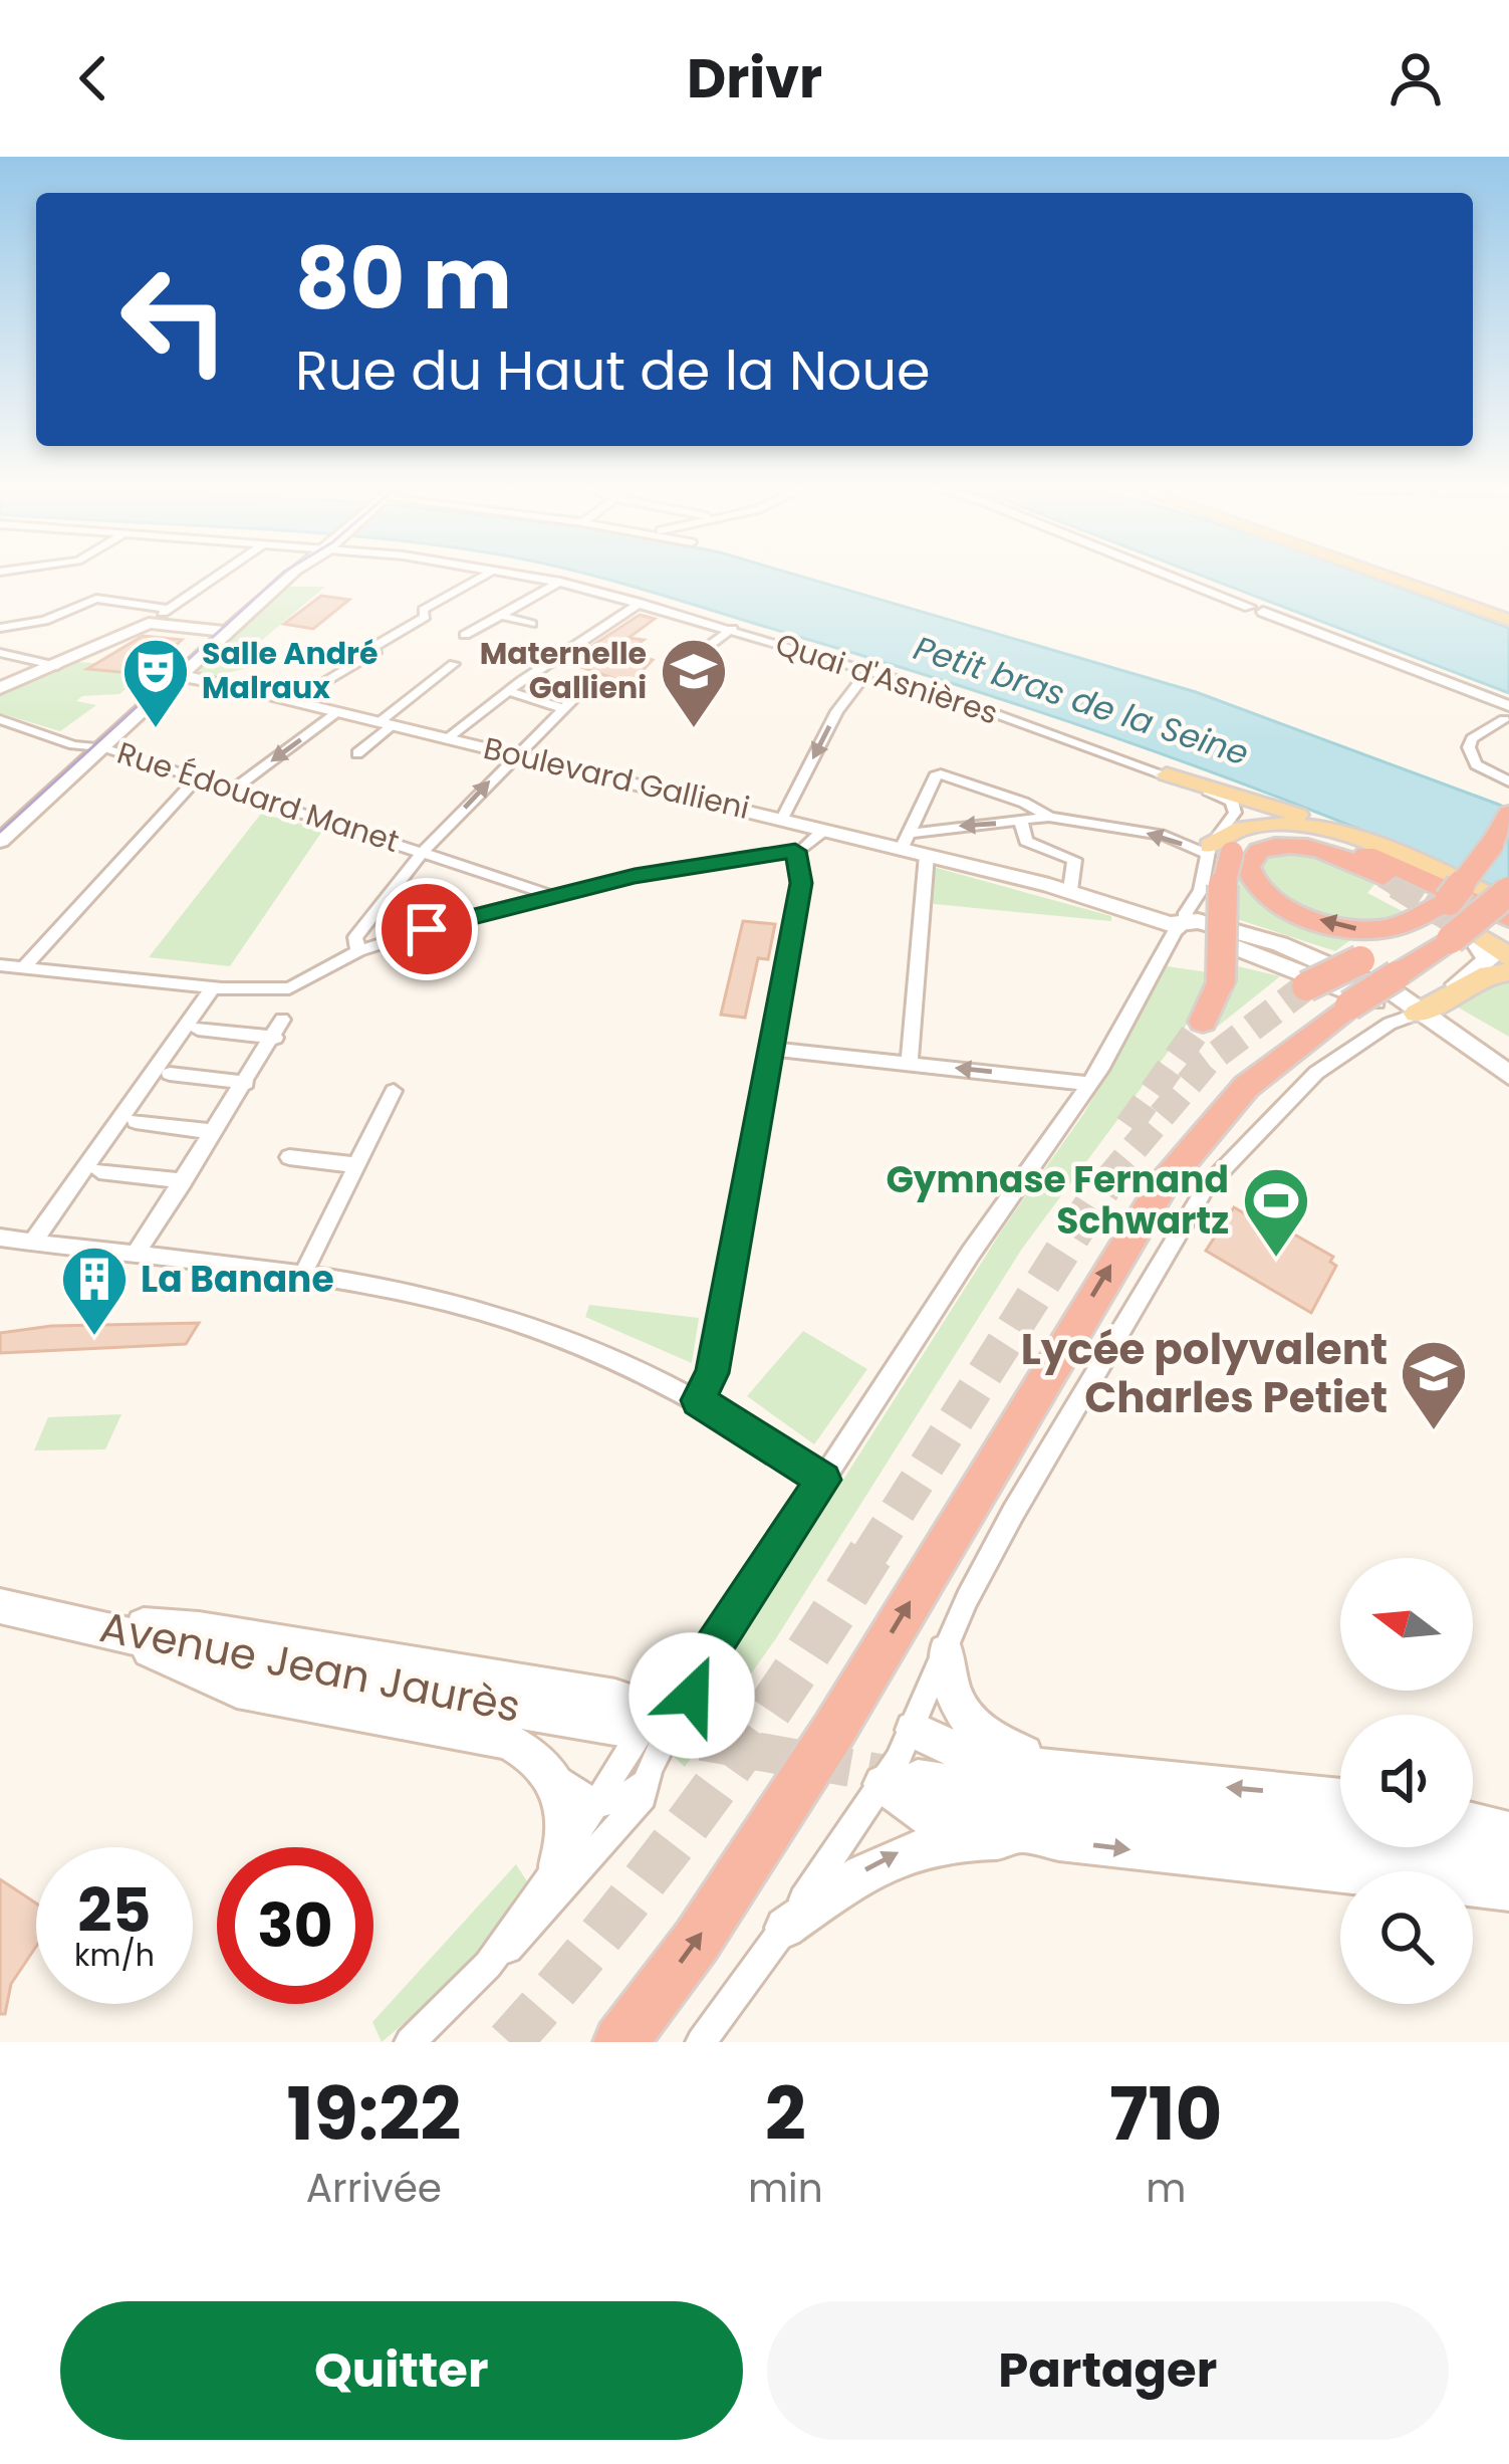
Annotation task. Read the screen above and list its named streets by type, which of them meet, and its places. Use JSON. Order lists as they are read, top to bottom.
{
  "streets": {
    "main road": ["Boulevard Gallieni", "Avenue Jean Jaurès"],
    "street": ["Quai d'Asnières", "Rue Édouard Manet"]
  },
  "water": ["Petit bras de la Seine"],
  "places": {
    "theatre": ["Salle André Malraux"],
    "school or university": ["Maternelle Gallieni", "Lycée polyvalent Charles Petiet"],
    "sports": ["Gymnase Fernand Schwartz"],
    "building": ["La Banane"]
  },
  "north": "left",
  "page": {
    "header": "Drivr",
    "turn": ["80 m", "Rue du Haut de la Noue"],
    "speed": "25 km/h",
    "limit": "30",
    "eta": [
      "19:22",
      "Arrivée",
      "2",
      "min",
      "710",
      "m"
    ],
    "buttons": ["Quitter", "Partager"]
  }
}
